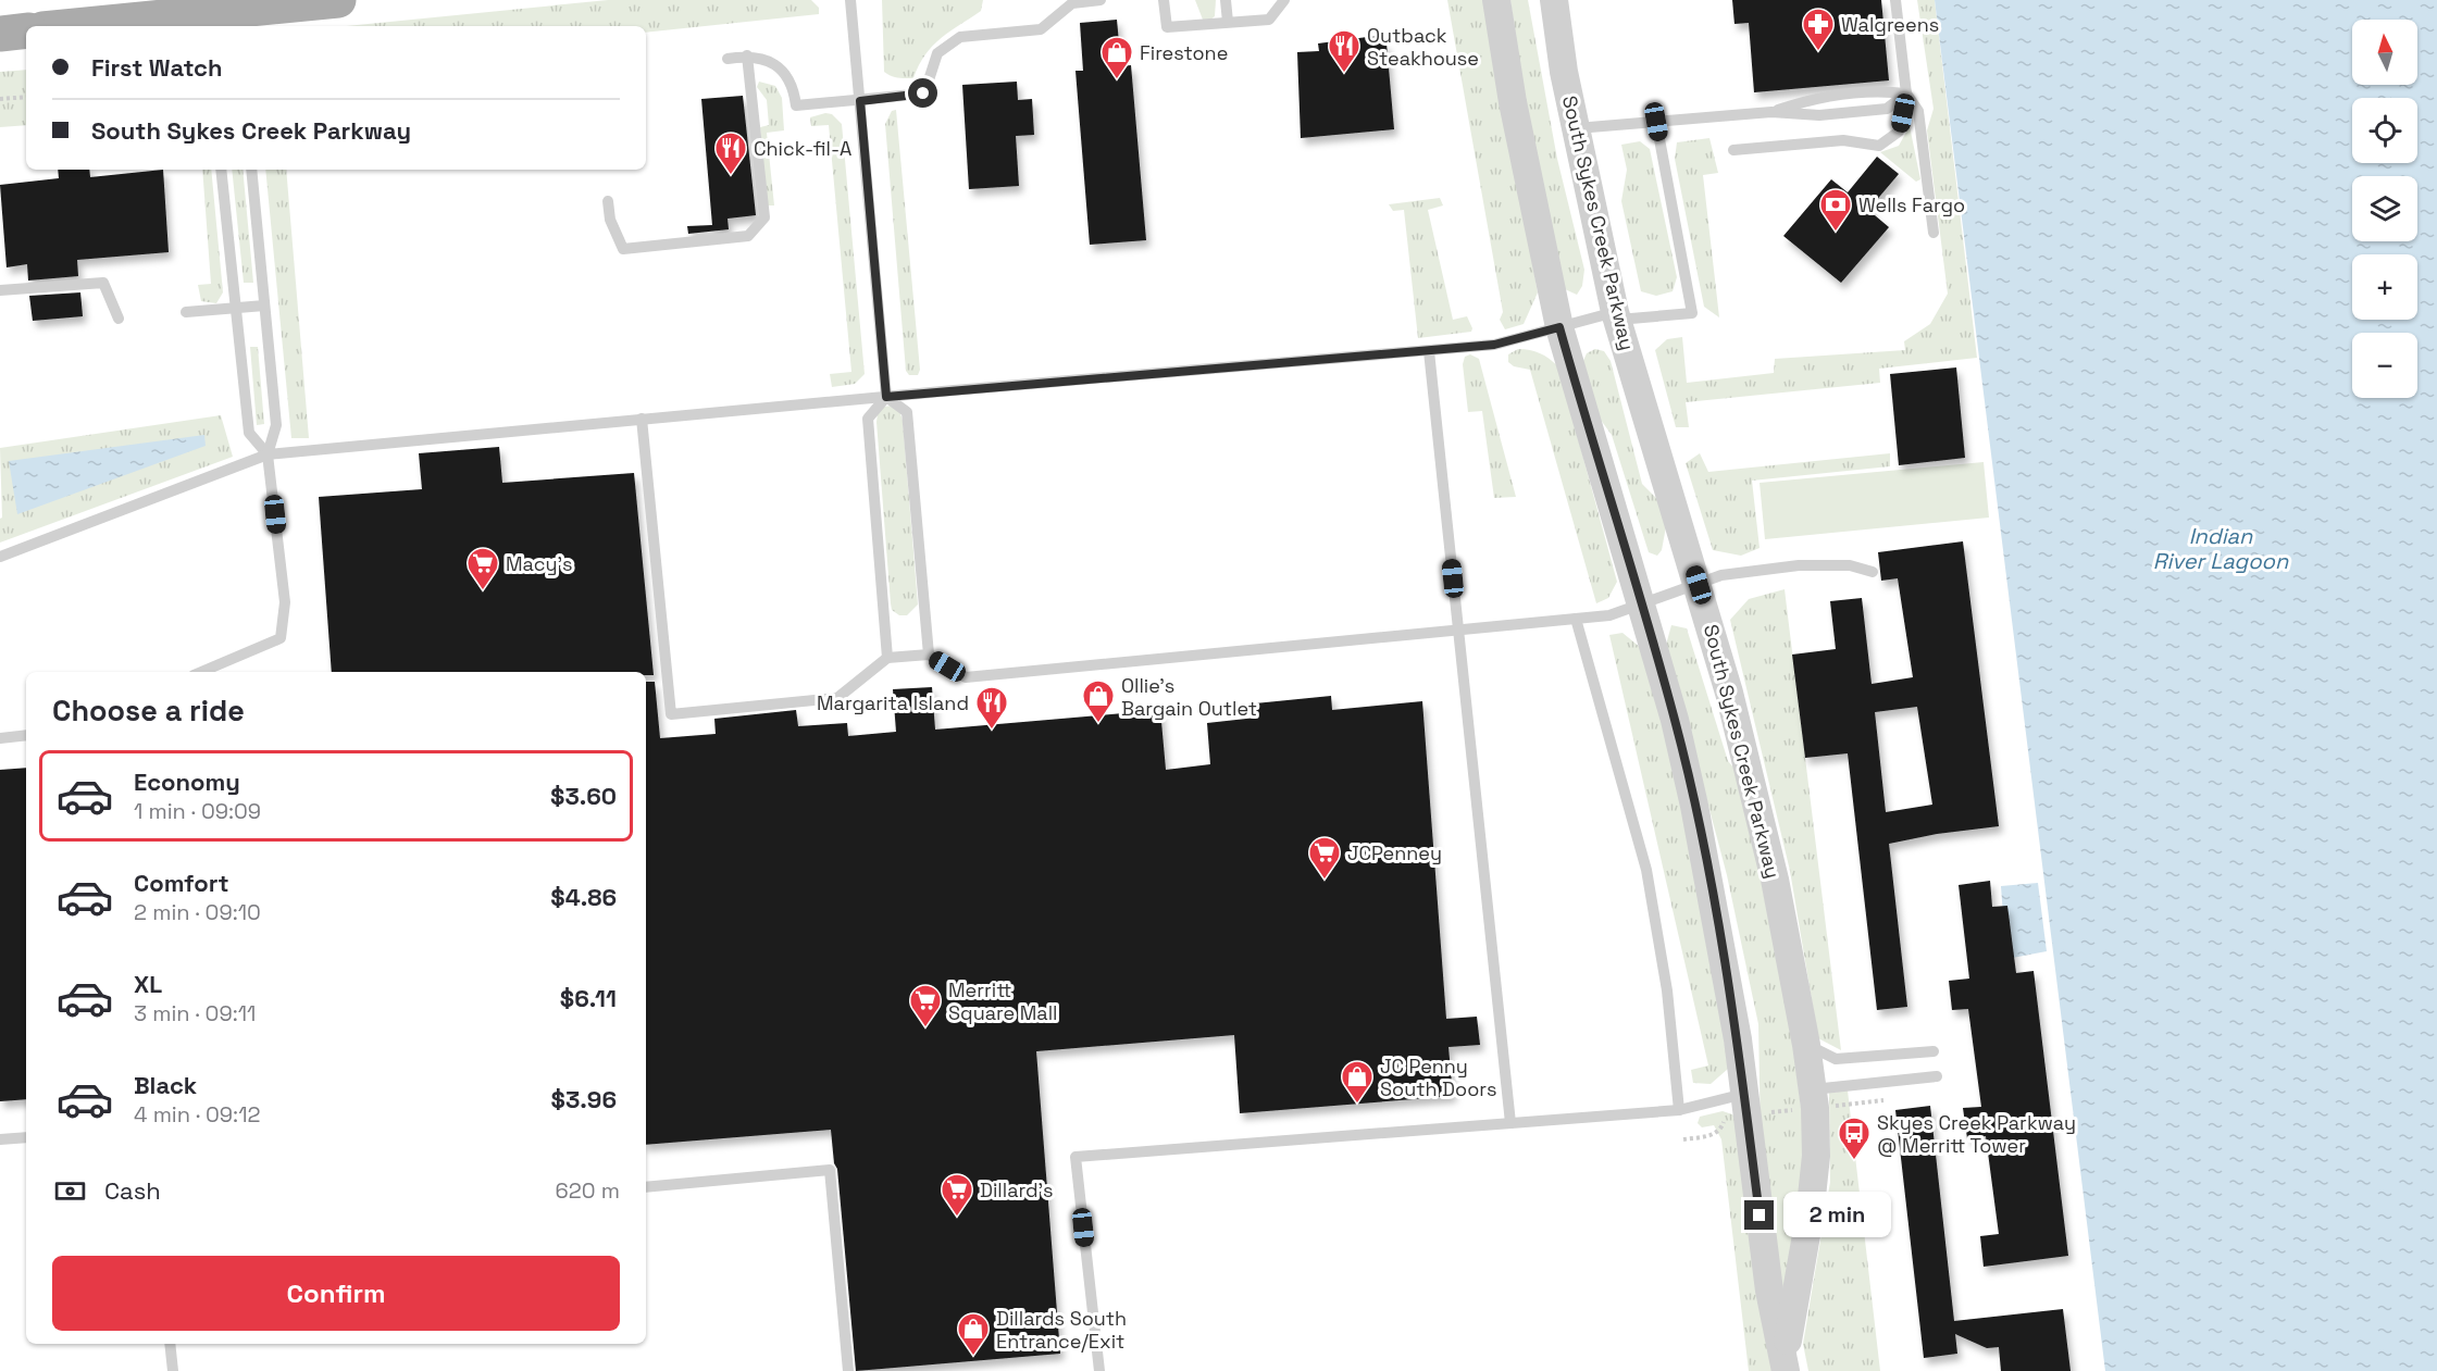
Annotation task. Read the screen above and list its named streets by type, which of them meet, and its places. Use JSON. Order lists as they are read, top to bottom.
{
  "streets": {
    "street": ["South Sykes Creek Parkway"]
  },
  "water": ["Indian River Lagoon"],
  "places": {
    "pharmacy": ["Walgreens"],
    "restaurant": ["Outback Steakhouse", "Chick-fil-A", "Margarita Island"],
    "shop": [
      "Firestone",
      "Ollie's Bargain Outlet",
      "JC Penny South Doors",
      "Dillards South Entrance/Exit"
    ],
    "bank": ["Wells Fargo"],
    "supermarket": [
      "Macy's",
      "JCPenney",
      "Merritt Square Mall",
      "Dillard's"
    ],
    "bus stop": ["Skyes Creek Parkway @ Merritt Tower"]
  },
  "north": "top",
  "page": {
    "map_buttons": ["+", "−"],
    "banner": ["First Watch", "South Sykes Creek Parkway"],
    "heading": "Choose a ride",
    "list": [
      {
        "name": "Economy",
        "note": "1 min · 09:09",
        "value": "$3.60"
      },
      {
        "name": "Comfort",
        "note": "2 min · 09:10",
        "value": "$4.86"
      },
      {
        "name": "XL",
        "note": "3 min · 09:11",
        "value": "$6.11"
      },
      {
        "name": "Black",
        "note": "4 min · 09:12",
        "value": "$3.96"
      }
    ],
    "pay": ["Cash", "620 m"],
    "bubble": "2 min",
    "buttons": "Confirm"
  }
}
